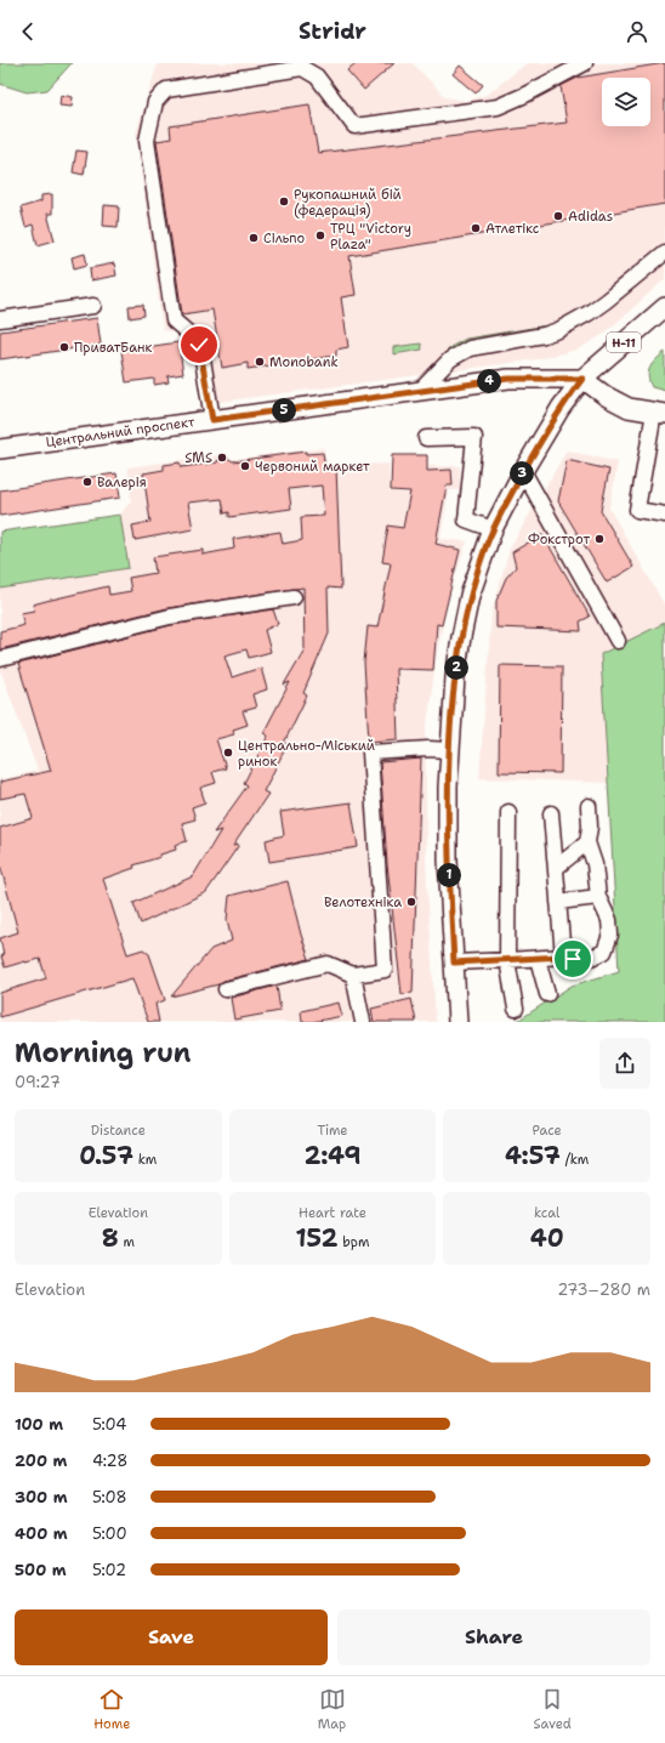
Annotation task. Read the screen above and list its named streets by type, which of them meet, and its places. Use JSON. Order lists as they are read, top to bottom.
{
  "streets": {
    "main road": ["Н-11", "Центральний проспект"]
  },
  "crossings": [
    ["Н-11", "Центральний проспект"]
  ],
  "places": [
    "Рукопашний бій (федерація)",
    "Adidas",
    "Атлетікс",
    "ТРЦ \"Victory Plaza\"",
    "Сільпо",
    "ПриватБанк",
    "Monobank",
    "SMS",
    "Червоний маркет",
    "Валерія",
    "Фокстрот",
    "Центрально-Міський ринок",
    "Велотехніка"
  ],
  "page": {
    "header": "Stridr",
    "pins": [
      "4",
      "5",
      "3",
      "2",
      "1"
    ],
    "heading": ["Morning run", "09:27"],
    "stats": [
      ["Distance", "0.57 km"],
      ["Time", "2:49"],
      ["Pace", "4:57 /km"],
      ["Elevation", "8 m"],
      ["Heart rate", "152 bpm"],
      ["kcal", "40"]
    ],
    "chart": ["Elevation", "273–280 m"],
    "list": [
      {
        "name": "100 m",
        "note": "5:04"
      },
      {
        "name": "200 m",
        "note": "4:28"
      },
      {
        "name": "300 m",
        "note": "5:08"
      },
      {
        "name": "400 m",
        "note": "5:00"
      },
      {
        "name": "500 m",
        "note": "5:02"
      }
    ],
    "buttons": ["Save", "Share"],
    "tabs": ["Home", "Map", "Saved"]
  }
}
